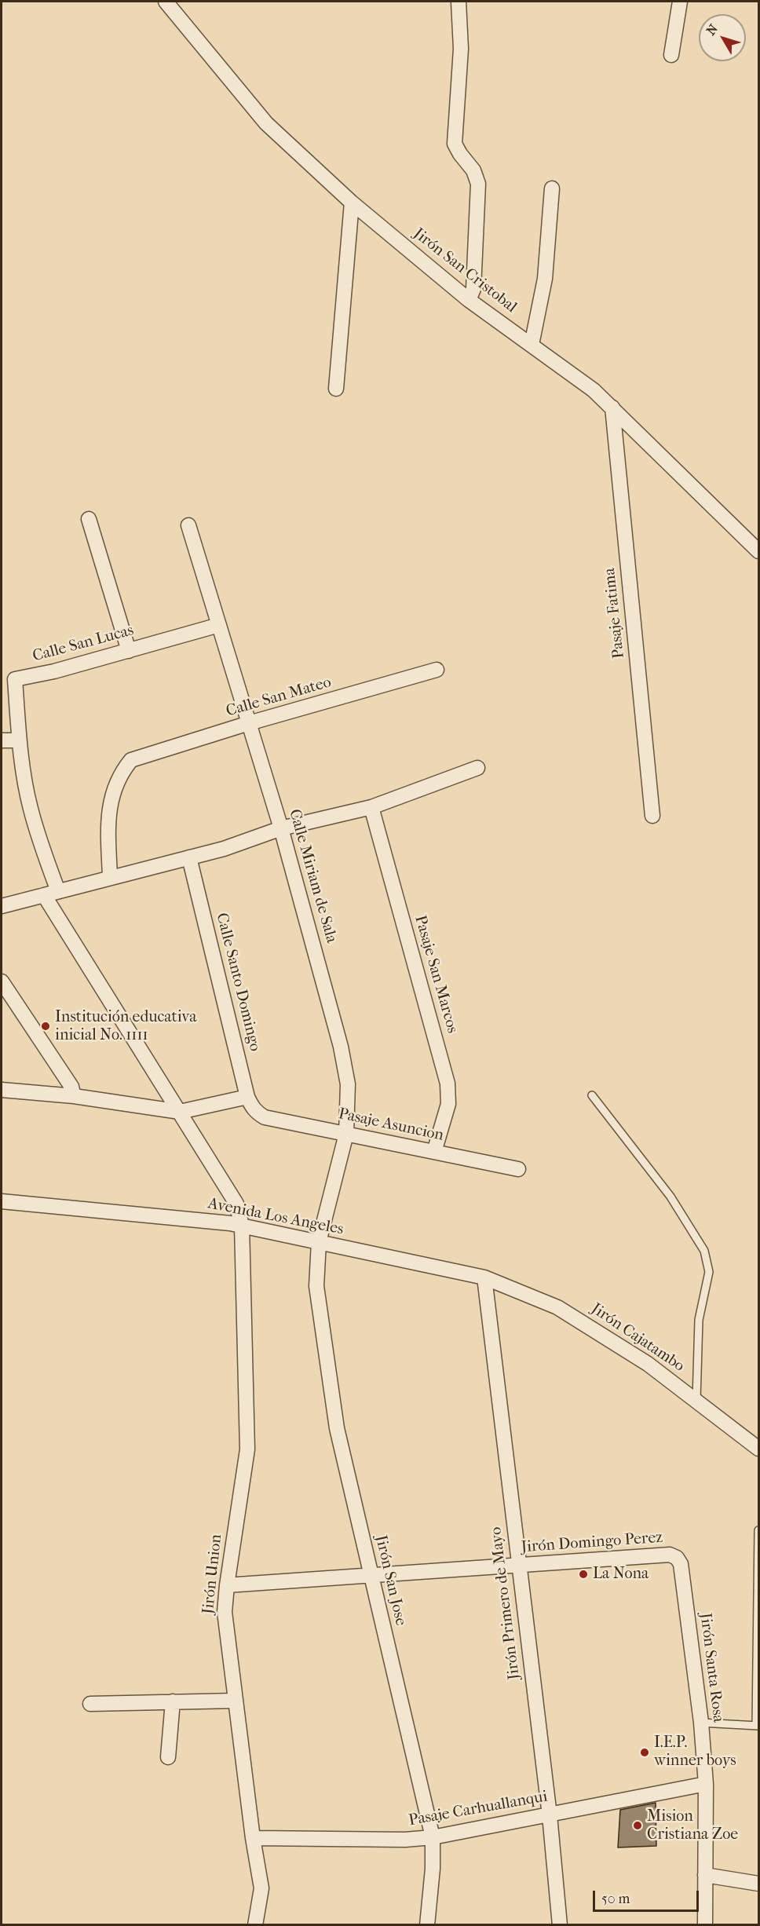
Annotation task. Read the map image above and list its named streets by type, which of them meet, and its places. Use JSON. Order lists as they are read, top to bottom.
{
  "streets": {
    "street": [
      "Jirón San Cristobal",
      "Pasaje Fatima",
      "Calle San Lucas",
      "Calle San Mateo",
      "Calle Miriam de Sala",
      "Pasaje San Marcos",
      "Calle Santo Domingo",
      "Pasaje Asuncion",
      "Avenida Los Angeles",
      "Jirón Cajatambo",
      "Jirón Domingo Perez",
      "Jirón Union",
      "Jirón San Jose",
      "Jirón Primero de Mayo",
      "Jirón Santa Rosa",
      "Pasaje Carhuallanqui"
    ]
  },
  "crossings": [
    ["Jirón San Cristobal", "Pasaje Fatima"],
    ["Calle San Lucas", "Calle Miriam de Sala"],
    ["Calle San Mateo", "Calle Miriam de Sala"],
    ["Calle Miriam de Sala", "Pasaje Asuncion"],
    ["Calle Miriam de Sala", "Avenida Los Angeles"],
    ["Calle Miriam de Sala", "Jirón San Jose"],
    ["Pasaje San Marcos", "Pasaje Asuncion"],
    ["Calle Santo Domingo", "Pasaje Asuncion"],
    ["Avenida Los Angeles", "Jirón Cajatambo"],
    ["Avenida Los Angeles", "Jirón Union"],
    ["Avenida Los Angeles", "Jirón San Jose"],
    ["Avenida Los Angeles", "Jirón Primero de Mayo"],
    ["Jirón Cajatambo", "Jirón Primero de Mayo"],
    ["Jirón Domingo Perez", "Jirón Union"],
    ["Jirón Domingo Perez", "Jirón San Jose"],
    ["Jirón Domingo Perez", "Jirón Primero de Mayo"],
    ["Jirón Domingo Perez", "Jirón Santa Rosa"],
    ["Jirón Union", "Pasaje Carhuallanqui"],
    ["Jirón San Jose", "Pasaje Carhuallanqui"],
    ["Jirón Primero de Mayo", "Pasaje Carhuallanqui"],
    ["Jirón Santa Rosa", "Pasaje Carhuallanqui"]
  ],
  "places": [
    "Institución educativa inicial No. 1111",
    "La Nona",
    "I.E.P. winner boys",
    "Mision Cristiana Zoe"
  ],
  "scale_bar": "50 m",
  "north": "top left"
}
